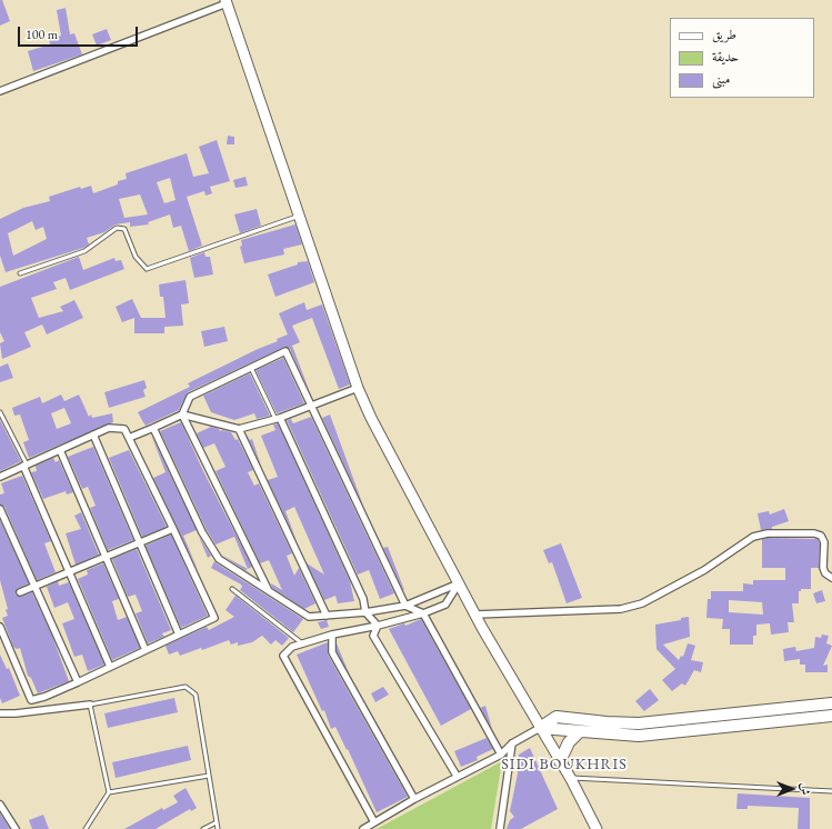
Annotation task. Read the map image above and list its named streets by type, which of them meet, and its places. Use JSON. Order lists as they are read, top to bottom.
{
  "districts": ["SIDI BOUKHRIS"],
  "legend": ["طريق", "حديقة", "مبنى"],
  "scale_bar": "100 m",
  "north": "right"
}
